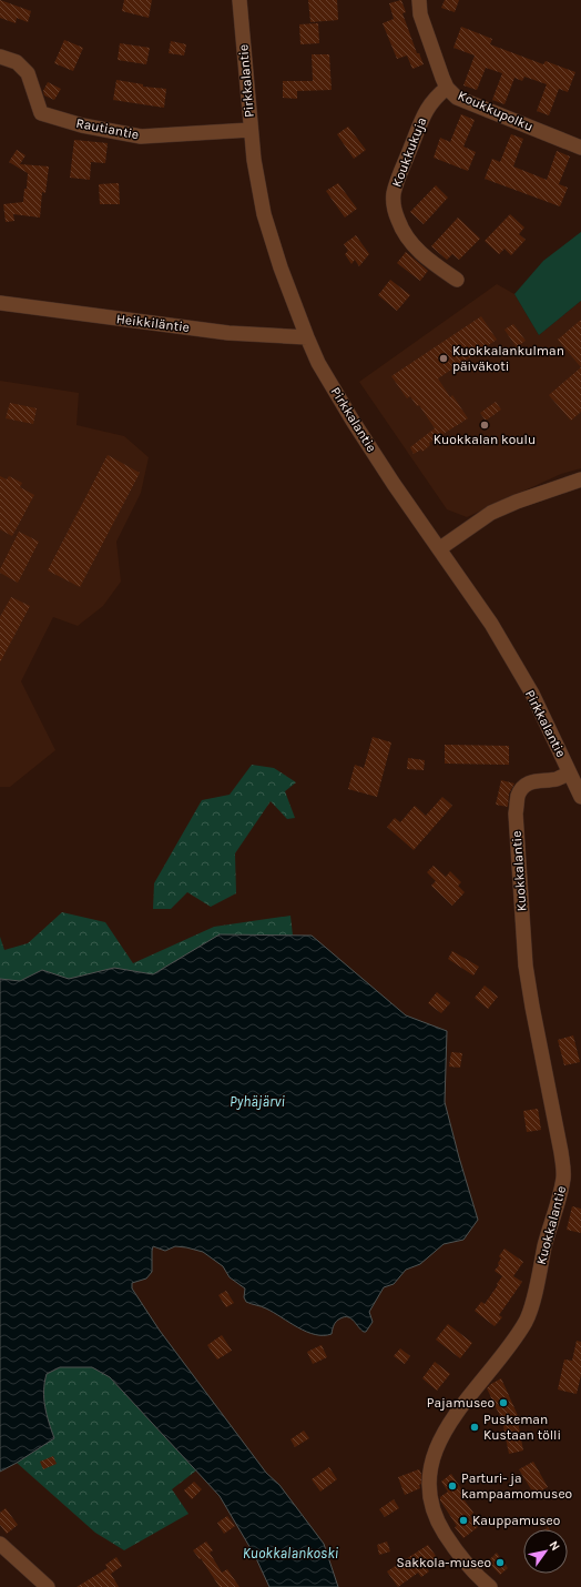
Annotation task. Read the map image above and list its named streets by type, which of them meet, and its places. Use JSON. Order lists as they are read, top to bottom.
{
  "streets": {
    "street": [
      "Pirkkalantie",
      "Koukkupolku",
      "Rautiantie",
      "Koukkukuja",
      "Heikkiläntie",
      "Kuokkalantie"
    ]
  },
  "crossings": [
    ["Pirkkalantie", "Rautiantie"],
    ["Pirkkalantie", "Heikkiläntie"],
    ["Pirkkalantie", "Kuokkalantie"],
    ["Koukkupolku", "Koukkukuja"]
  ],
  "water": ["Pyhäjärvi", "Kuokkalankoski"],
  "places": [
    "Kuokkalankulman päiväkoti",
    "Kuokkalan koulu",
    "Pajamuseo",
    "Puskeman Kustaan tölli",
    "Parturi- ja kampaamomuseo",
    "Kauppamuseo",
    "Sakkola-museo"
  ],
  "north": "top right"
}
